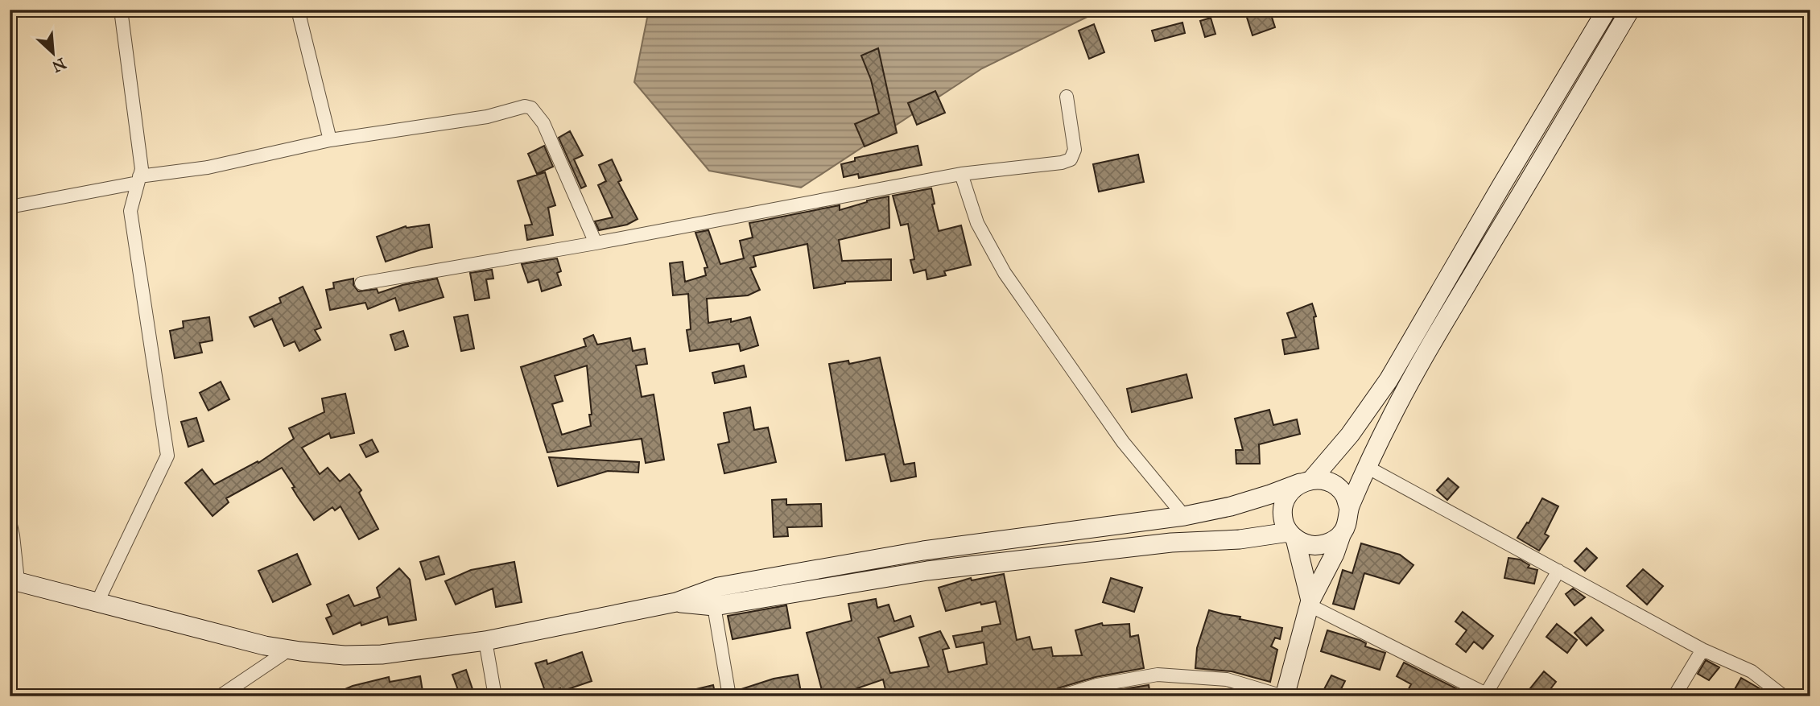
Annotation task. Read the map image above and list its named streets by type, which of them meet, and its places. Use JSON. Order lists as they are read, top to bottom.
{
  "north": "bottom right"
}
